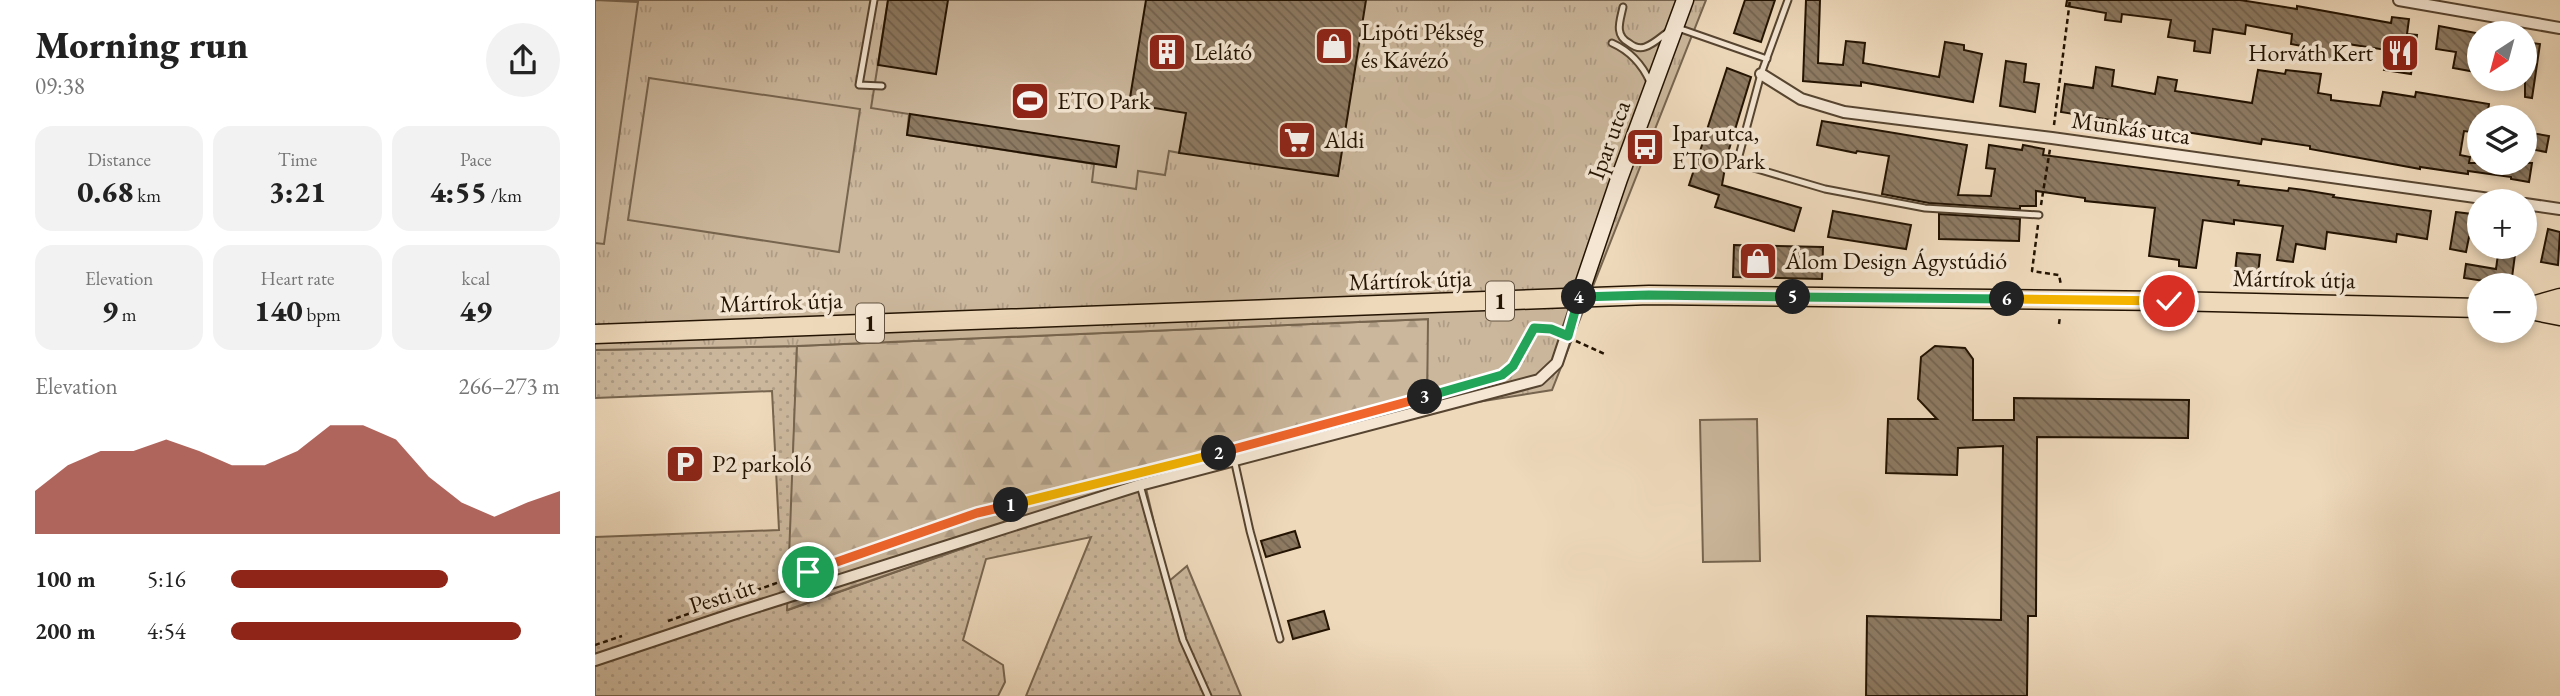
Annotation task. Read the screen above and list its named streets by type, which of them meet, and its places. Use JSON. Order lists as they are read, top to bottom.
{
  "streets": {
    "main road": ["Mártírok útja", "1"],
    "street": ["Munkás utca", "Ipar utca", "Pesti út"]
  },
  "crossings": [
    ["Ipar utca", "Mártírok útja"],
    ["Ipar utca", "Pesti út"],
    ["Mártírok útja", "Pesti út"]
  ],
  "places": {
    "shop": ["Lipóti Pékség és Kávézó", "Álom Design Ágystúdió"],
    "building": ["Lelátó"],
    "restaurant": ["Horváth Kert"],
    "sports": ["ETO Park"],
    "supermarket": ["Aldi"],
    "bus stop": ["Ipar utca, ETO Park"],
    "parking": ["P2 parkoló"]
  },
  "north": "bottom left",
  "page": {
    "heading": ["Morning run", "09:38"],
    "map_buttons": ["+", "−"],
    "stats": [
      ["Distance", "0.68 km"],
      ["Time", "3:21"],
      ["Pace", "4:55 /km"],
      ["Elevation", "9 m"],
      ["Heart rate", "140 bpm"],
      ["kcal", "49"]
    ],
    "pins": [
      "4",
      "5",
      "6",
      "3",
      "2",
      "1"
    ],
    "chart": ["Elevation", "266–273 m"],
    "list": [
      {
        "name": "100 m",
        "note": "5:16"
      },
      {
        "name": "200 m",
        "note": "4:54"
      }
    ]
  }
}
